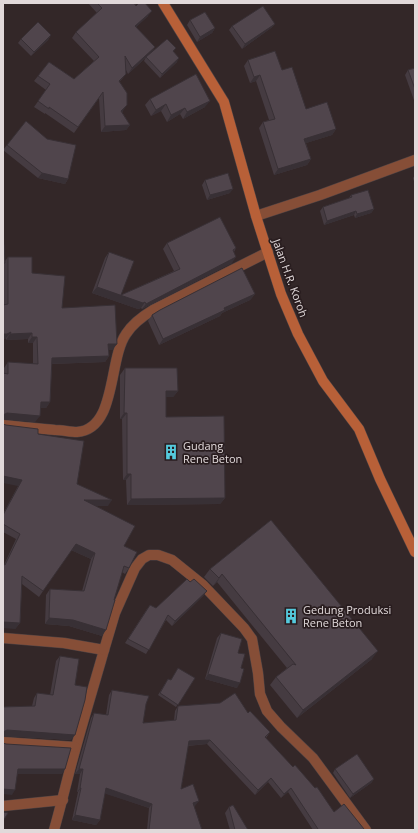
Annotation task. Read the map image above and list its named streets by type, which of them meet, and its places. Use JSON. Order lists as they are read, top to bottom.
{
  "streets": {
    "main road": ["Jalan H.R. Koroh"]
  },
  "places": {
    "building": ["Gudang Rene Beton", "Gedung Produksi Rene Beton"]
  }
}
